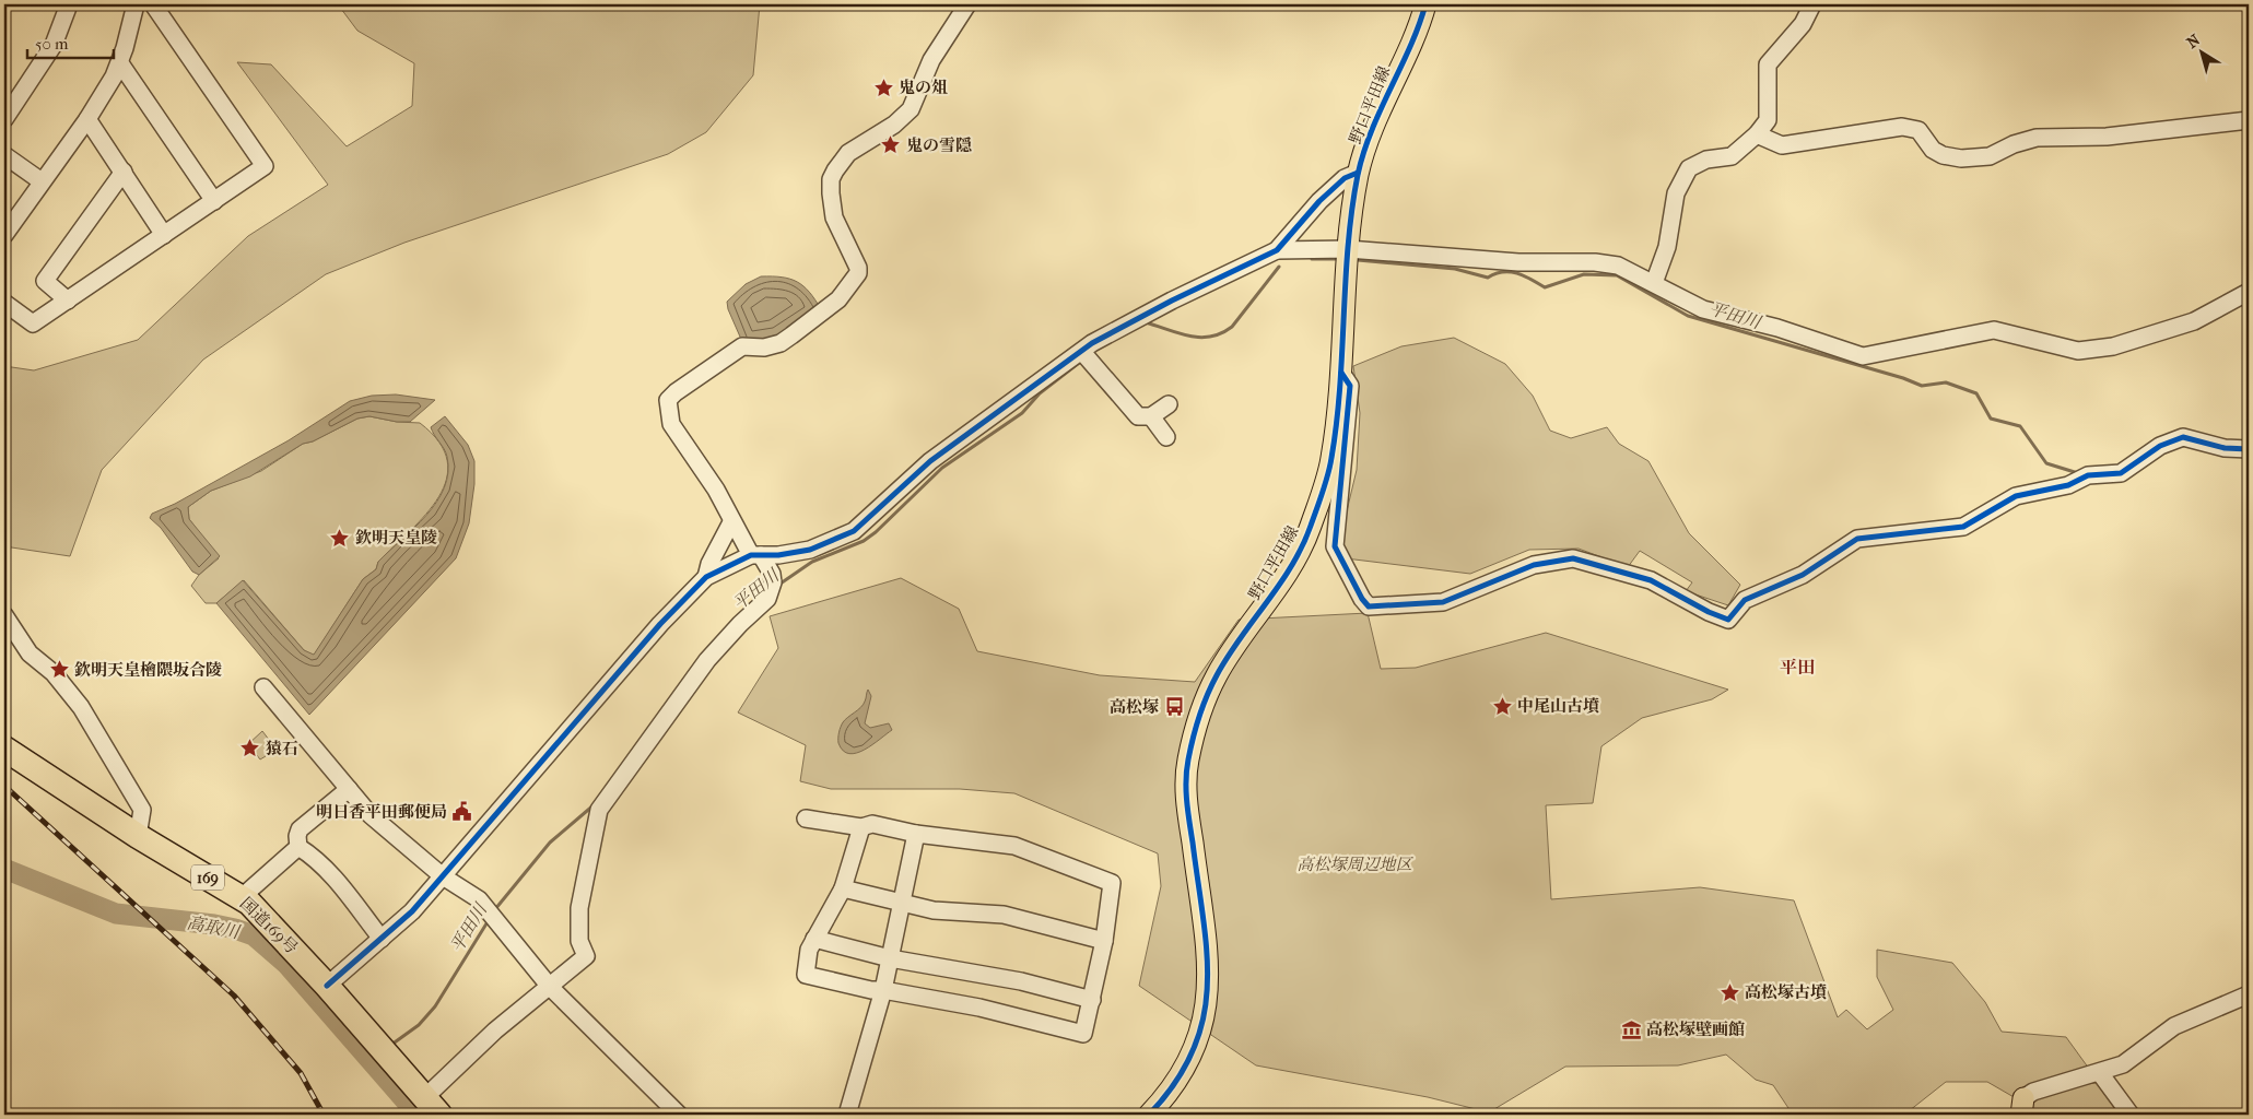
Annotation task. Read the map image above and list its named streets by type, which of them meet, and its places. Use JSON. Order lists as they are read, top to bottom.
{
  "streets": {
    "highway": ["169", "国道169号"],
    "main road": ["野口平田線"]
  },
  "districts": ["平田"],
  "water": ["平田川", "高取川"],
  "parks": ["高松塚周辺地区"],
  "places": {
    "place": [
      "鬼の俎",
      "鬼の雪隠",
      "欽明天皇陵",
      "欽明天皇檜隈坂合陵",
      "中尾山古墳",
      "猿石",
      "高松塚古墳"
    ],
    "bus stop": ["高松塚"],
    "public building": ["明日香平田郵便局"],
    "museum": ["高松塚壁画館"]
  },
  "scale_bar": "50 m",
  "north": "top left"
}
